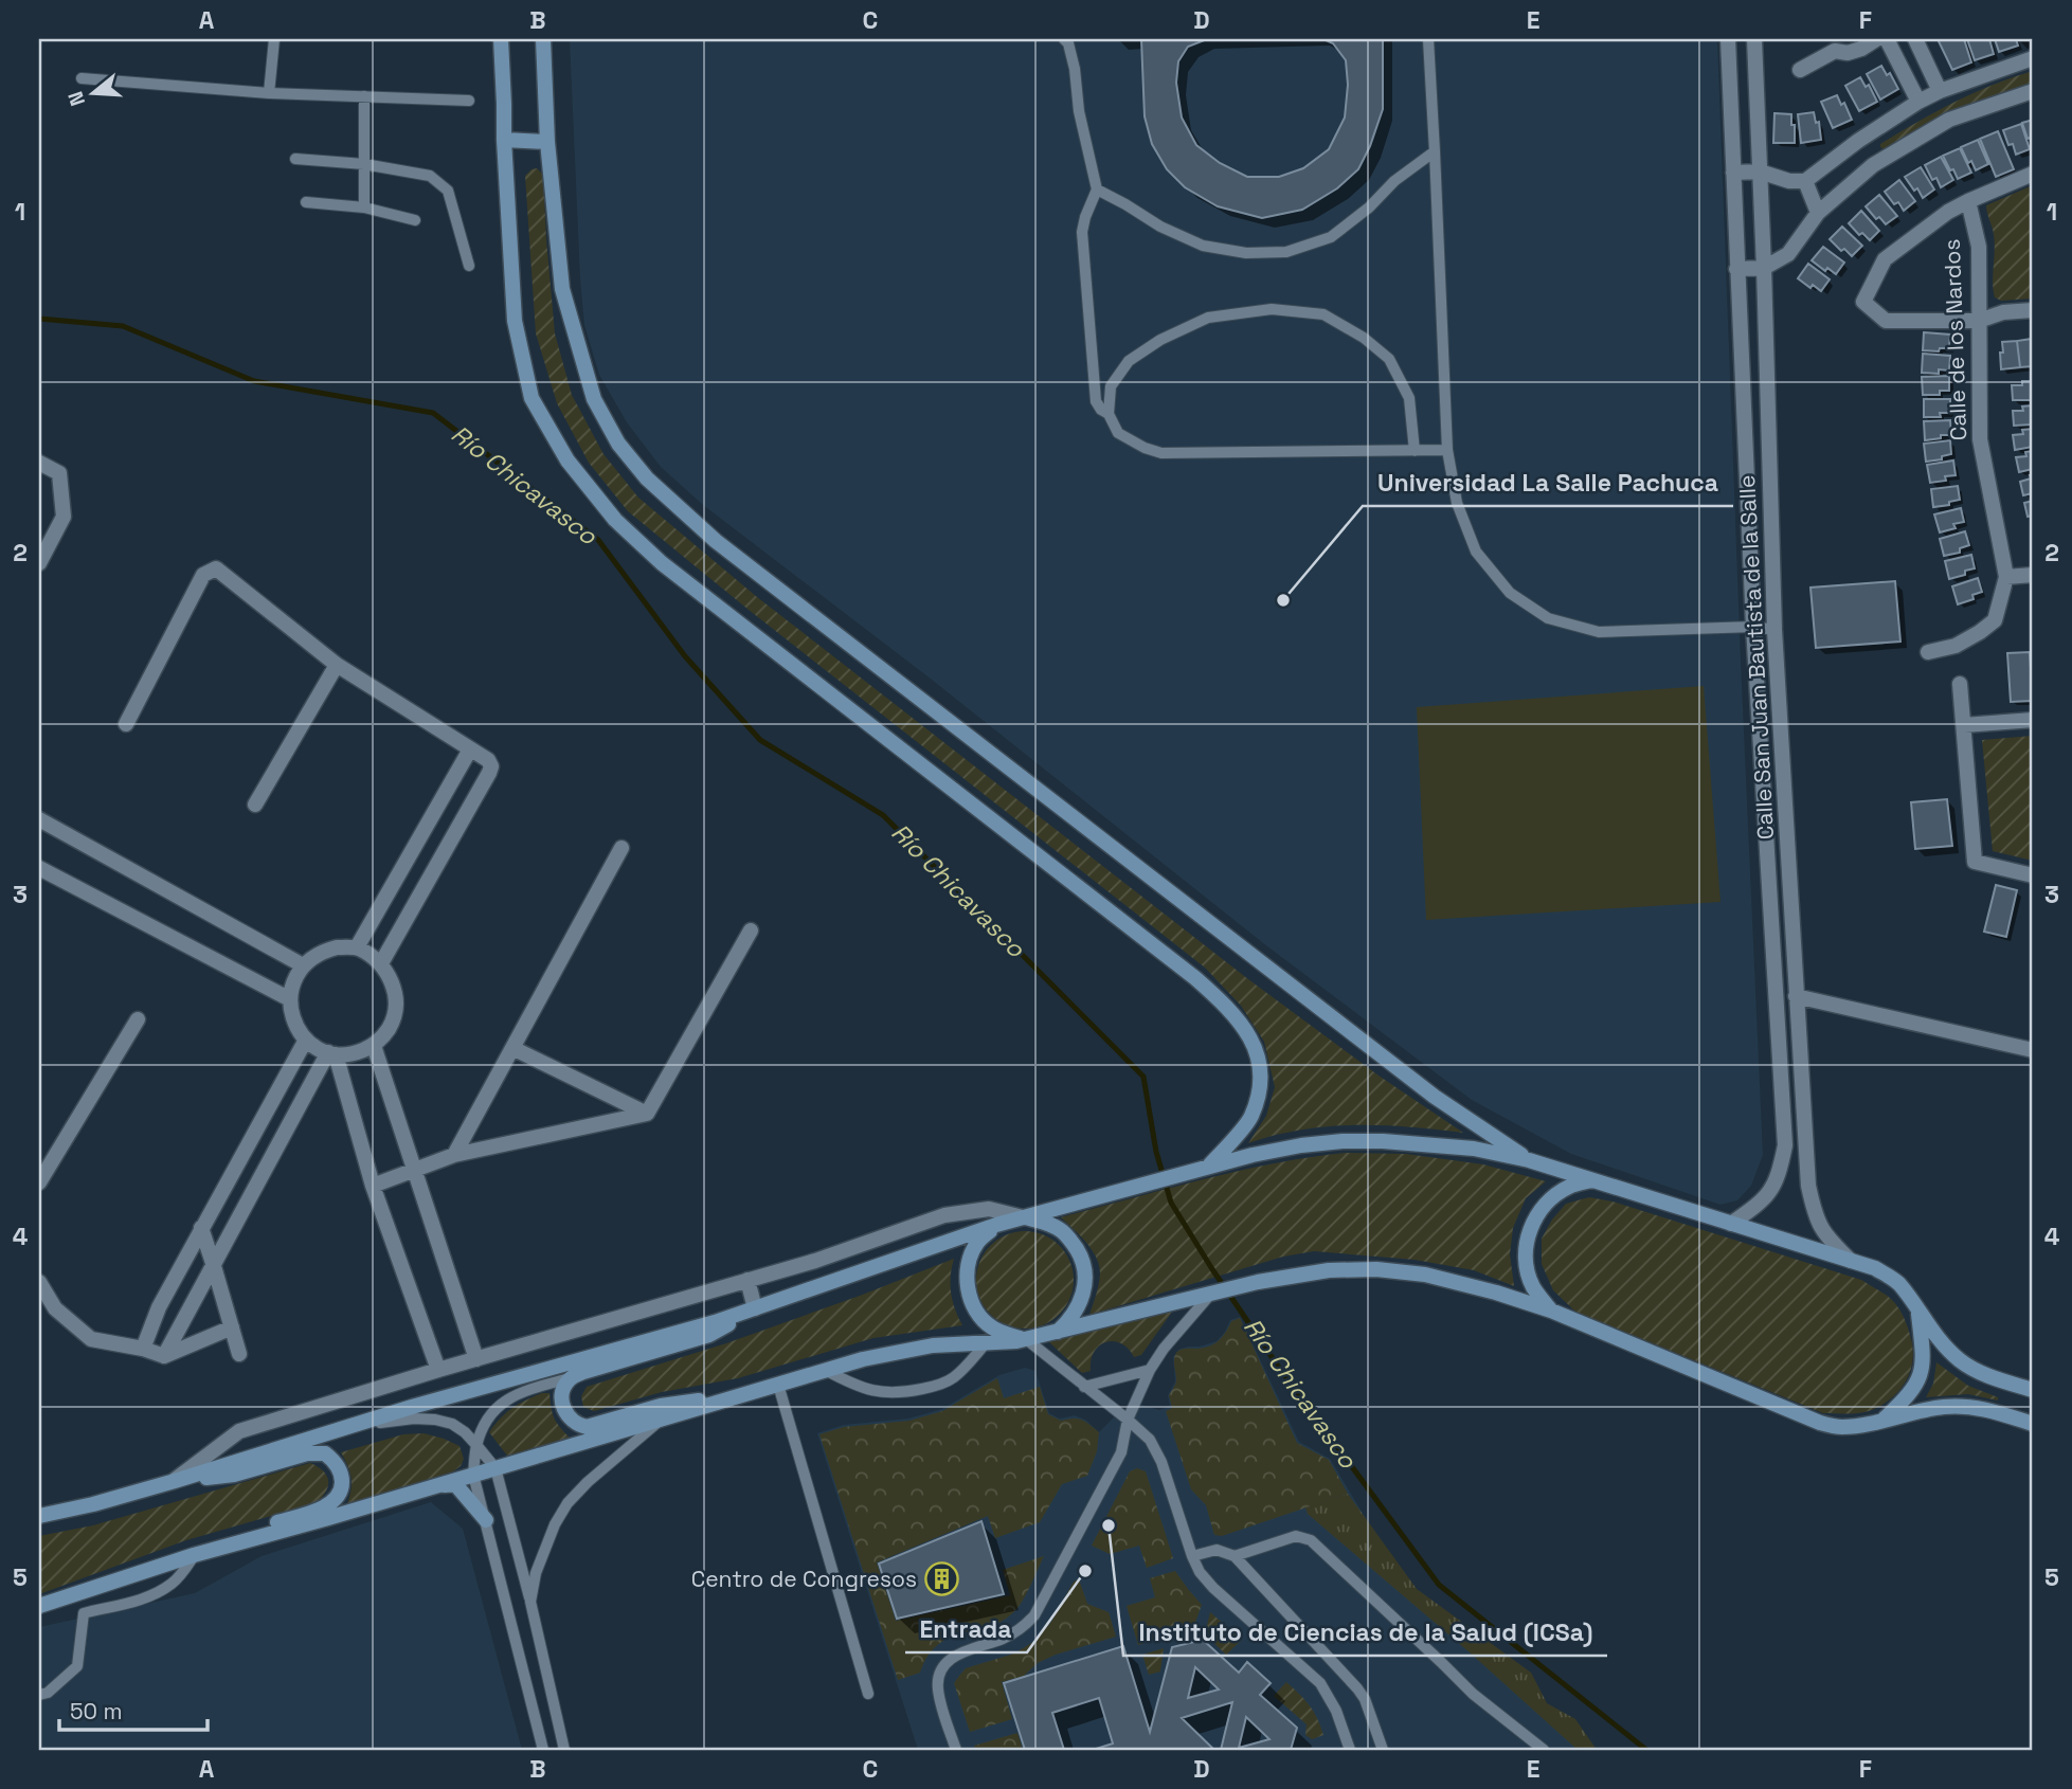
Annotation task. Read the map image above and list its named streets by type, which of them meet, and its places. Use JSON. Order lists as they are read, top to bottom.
{
  "streets": {
    "street": ["Calle de los Nardos", "Calle San Juan Bautista de la Salle"]
  },
  "water": ["Río Chicavasco"],
  "places": {
    "other": ["Universidad La Salle Pachuca", "Instituto de Ciencias de la Salud (ICSa)", "Entrada"],
    "building": ["Centro de Congresos"]
  },
  "scale_bar": "50 m",
  "north": "left",
  "grid": {
    "columns": [
      "A",
      "B",
      "C",
      "D",
      "E",
      "F"
    ],
    "rows": [
      "1",
      "2",
      "3",
      "4",
      "5"
    ]
  }
}
